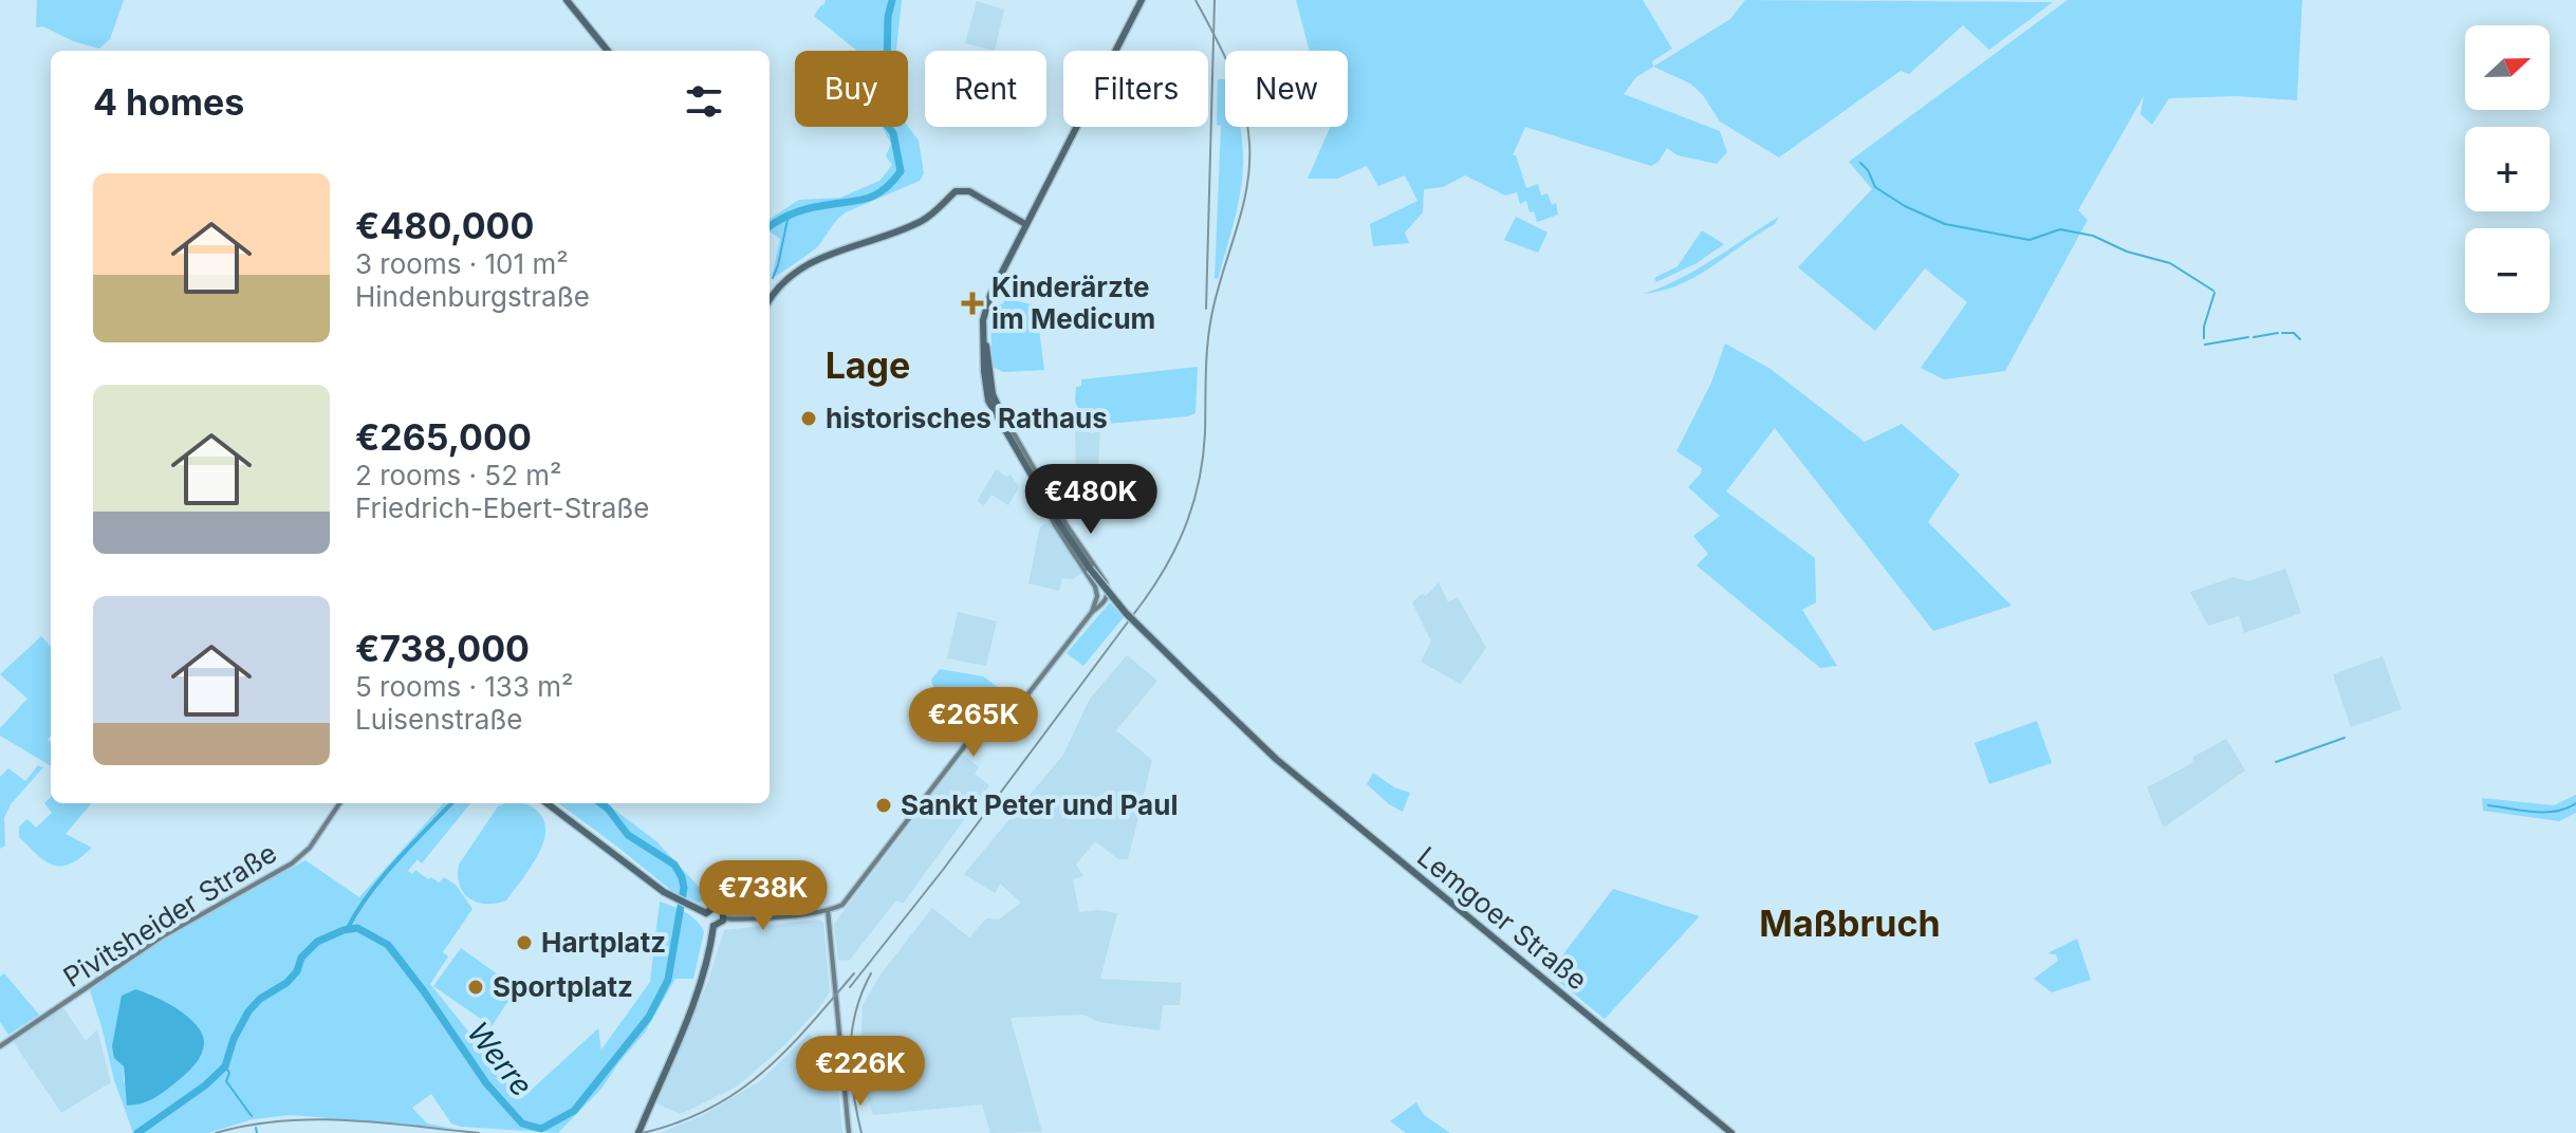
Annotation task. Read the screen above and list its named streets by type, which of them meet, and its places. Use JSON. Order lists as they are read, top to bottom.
{
  "streets": {
    "main road": ["Pivitsheider Straße", "Lemgoer Straße"]
  },
  "districts": ["Lage", "Maßbruch"],
  "water": ["Werre"],
  "places": {
    "health": ["Kinderärzte im Medicum"],
    "other": [
      "historisches Rathaus",
      "Sankt Peter und Paul",
      "Hartplatz",
      "Sportplatz"
    ]
  },
  "north": "right",
  "page": {
    "map_buttons": ["+", "−"],
    "chip": [
      "Buy",
      "Rent",
      "Filters",
      "New"
    ],
    "heading": "4 homes",
    "list": [
      {
        "name": "€480,000",
        "note": "3 rooms · 101 m² · Hindenburgstraße"
      },
      {
        "name": "€265,000",
        "note": "2 rooms · 52 m² · Friedrich-Ebert-Straße"
      },
      {
        "name": "€738,000",
        "note": "5 rooms · 133 m² · Luisenstraße"
      }
    ],
    "price": [
      "€480K",
      "€265K",
      "€738K",
      "€226K"
    ]
  }
}
